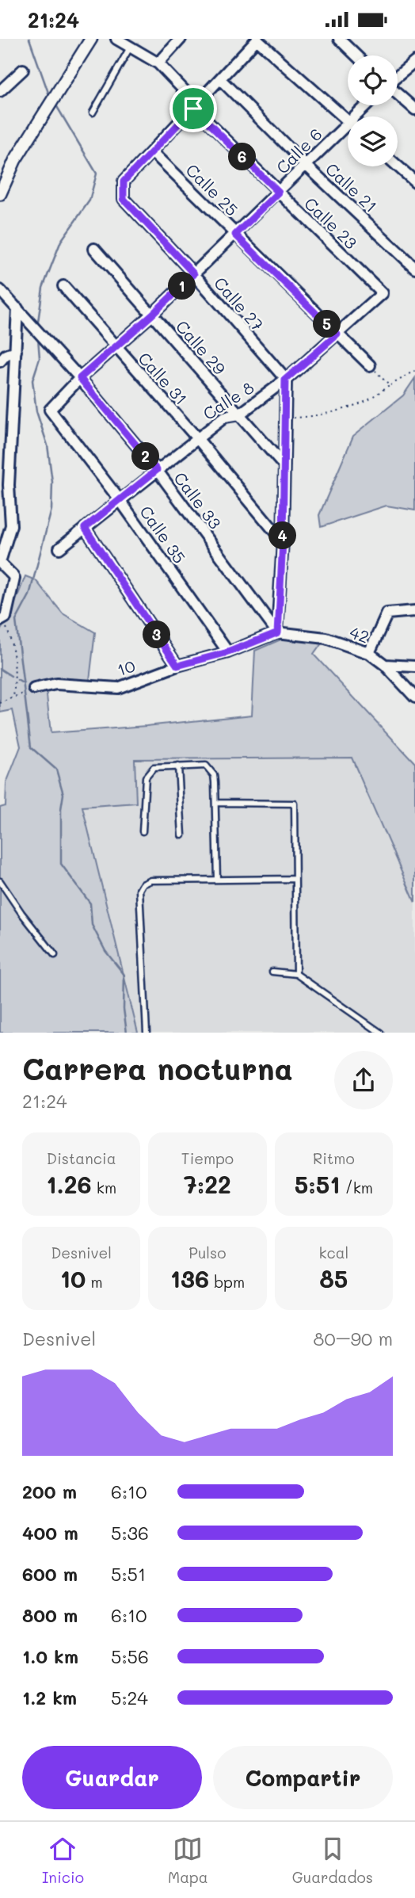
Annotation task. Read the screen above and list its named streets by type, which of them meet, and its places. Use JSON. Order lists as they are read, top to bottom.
{
  "streets": {
    "street": [
      "Calle 6",
      "Calle 21",
      "Calle 25",
      "Calle 23",
      "Calle 27",
      "Calle 29",
      "Calle 31",
      "Calle 8",
      "Calle 33",
      "Calle 35",
      "42",
      "10"
    ]
  },
  "crossings": [
    ["Calle 6", "Calle 21"],
    ["Calle 6", "Calle 25"],
    ["Calle 6", "Calle 23"],
    ["Calle 6", "Calle 27"],
    ["Calle 6", "Calle 29"],
    ["Calle 6", "Calle 31"],
    ["Calle 6", "Calle 33"],
    ["Calle 6", "Calle 35"],
    ["Calle 25", "Calle 27"],
    ["Calle 25", "Calle 8"],
    ["Calle 23", "Calle 8"],
    ["Calle 27", "Calle 8"],
    ["Calle 29", "Calle 8"],
    ["Calle 31", "Calle 8"],
    ["Calle 8", "Calle 33"],
    ["Calle 8", "Calle 35"],
    ["Calle 33", "42"],
    ["Calle 33", "10"],
    ["Calle 35", "10"],
    ["42", "10"]
  ],
  "page": {
    "status": "21:24",
    "pins": [
      "6",
      "1",
      "5",
      "2",
      "4",
      "3"
    ],
    "heading": ["Carrera nocturna", "21:24"],
    "stats": [
      ["Distancia", "1.26 km"],
      ["Tiempo", "7:22"],
      ["Ritmo", "5:51 /km"],
      ["Desnivel", "10 m"],
      ["Pulso", "136 bpm"],
      ["kcal", "85"]
    ],
    "chart": ["Desnivel", "80–90 m"],
    "list": [
      {
        "name": "200 m",
        "note": "6:10"
      },
      {
        "name": "400 m",
        "note": "5:36"
      },
      {
        "name": "600 m",
        "note": "5:51"
      },
      {
        "name": "800 m",
        "note": "6:10"
      },
      {
        "name": "1.0 km",
        "note": "5:56"
      },
      {
        "name": "1.2 km",
        "note": "5:24"
      }
    ],
    "buttons": ["Guardar", "Compartir"],
    "tabs": ["Inicio", "Mapa", "Guardados"]
  }
}
